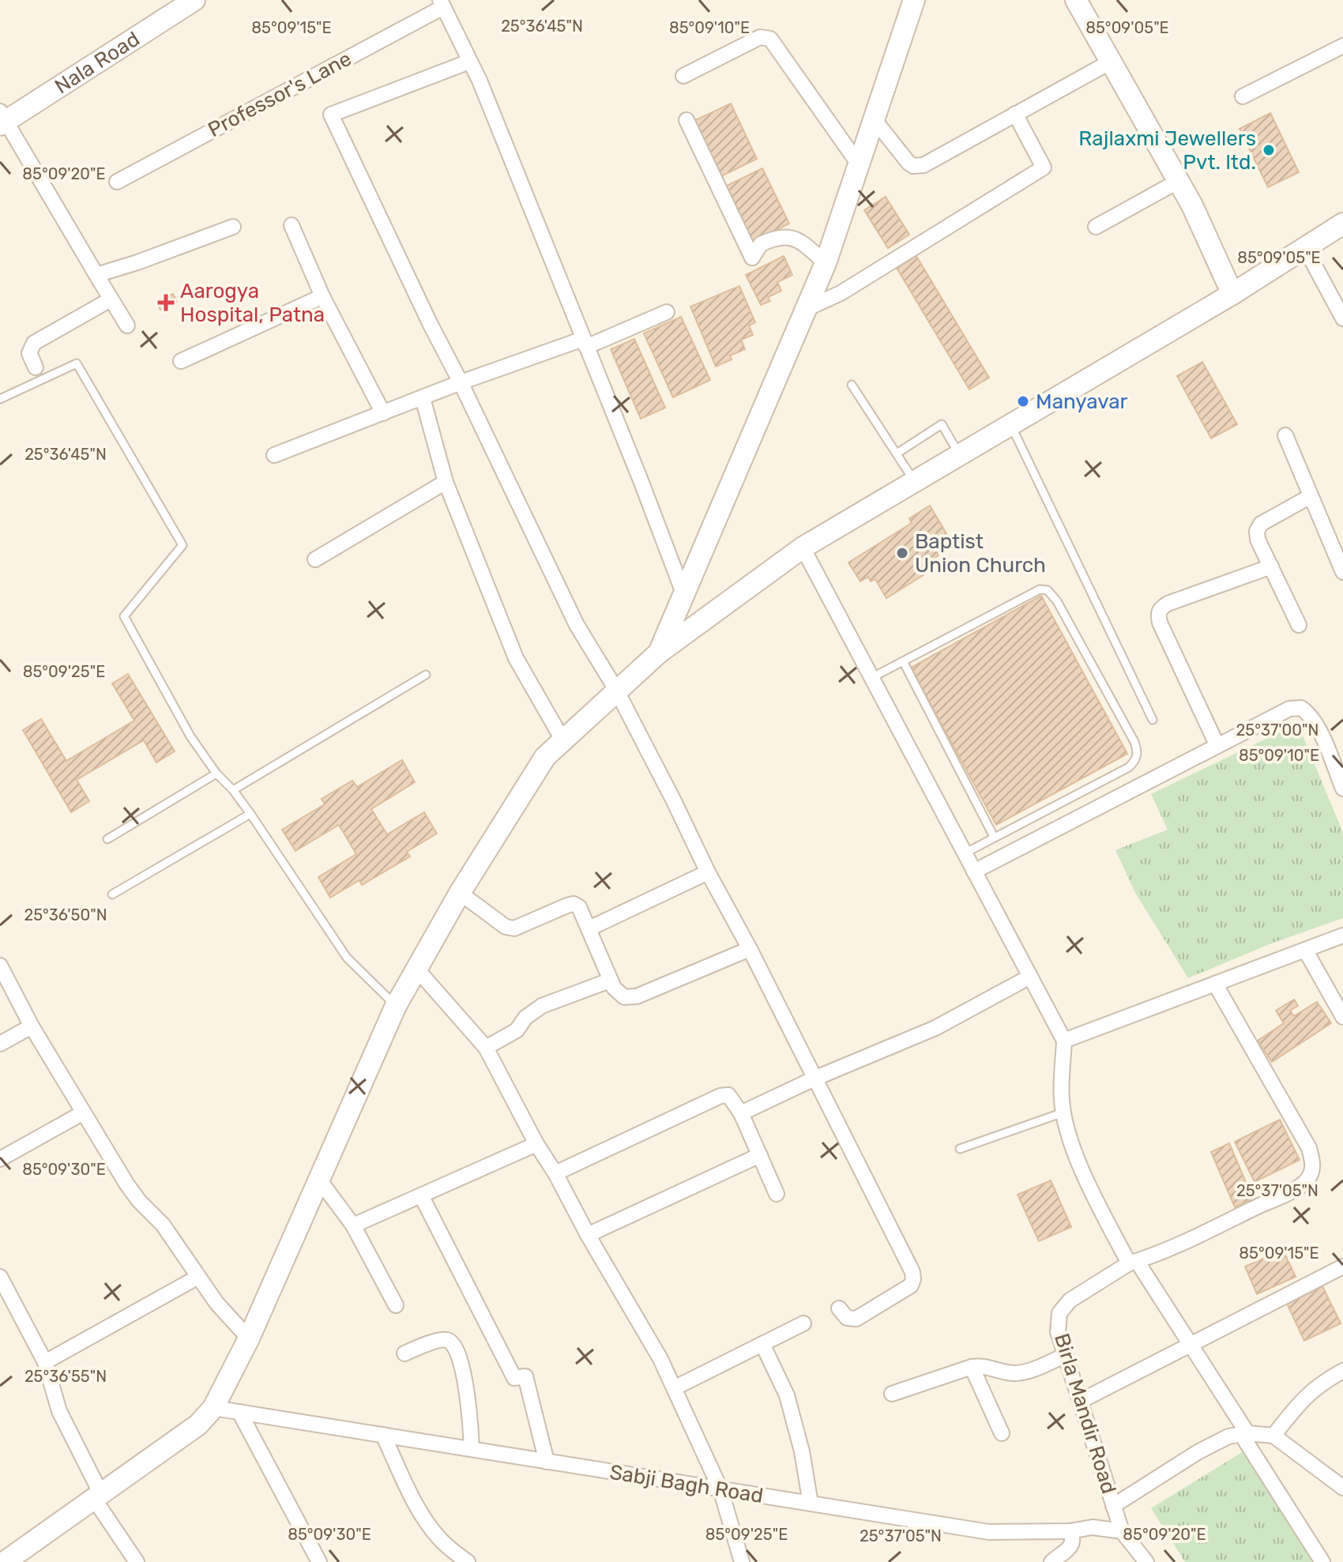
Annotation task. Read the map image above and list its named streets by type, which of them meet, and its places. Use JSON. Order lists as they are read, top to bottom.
{
  "streets": {
    "main road": ["Nala Road"],
    "street": ["Professor's Lane", "Birla Mandir Road", "Sabji Bagh Road"]
  },
  "crossings": [
    ["Birla Mandir Road", "Sabji Bagh Road"]
  ],
  "places": {
    "other": ["Rajlaxmi Jewellers Pvt. ltd.", "Manyavar", "Baptist Union Church"],
    "health": ["Aarogya Hospital, Patna"]
  },
  "coordinates": [
    "25°36'45\"N",
    "85°09'15\"E",
    "85°09'10\"E",
    "85°09'05\"E",
    "85°09'20\"E",
    "85°09'25\"E",
    "25°37'00\"N",
    "25°36'50\"N",
    "85°09'30\"E",
    "25°37'05\"N",
    "25°36'55\"N"
  ]
}
